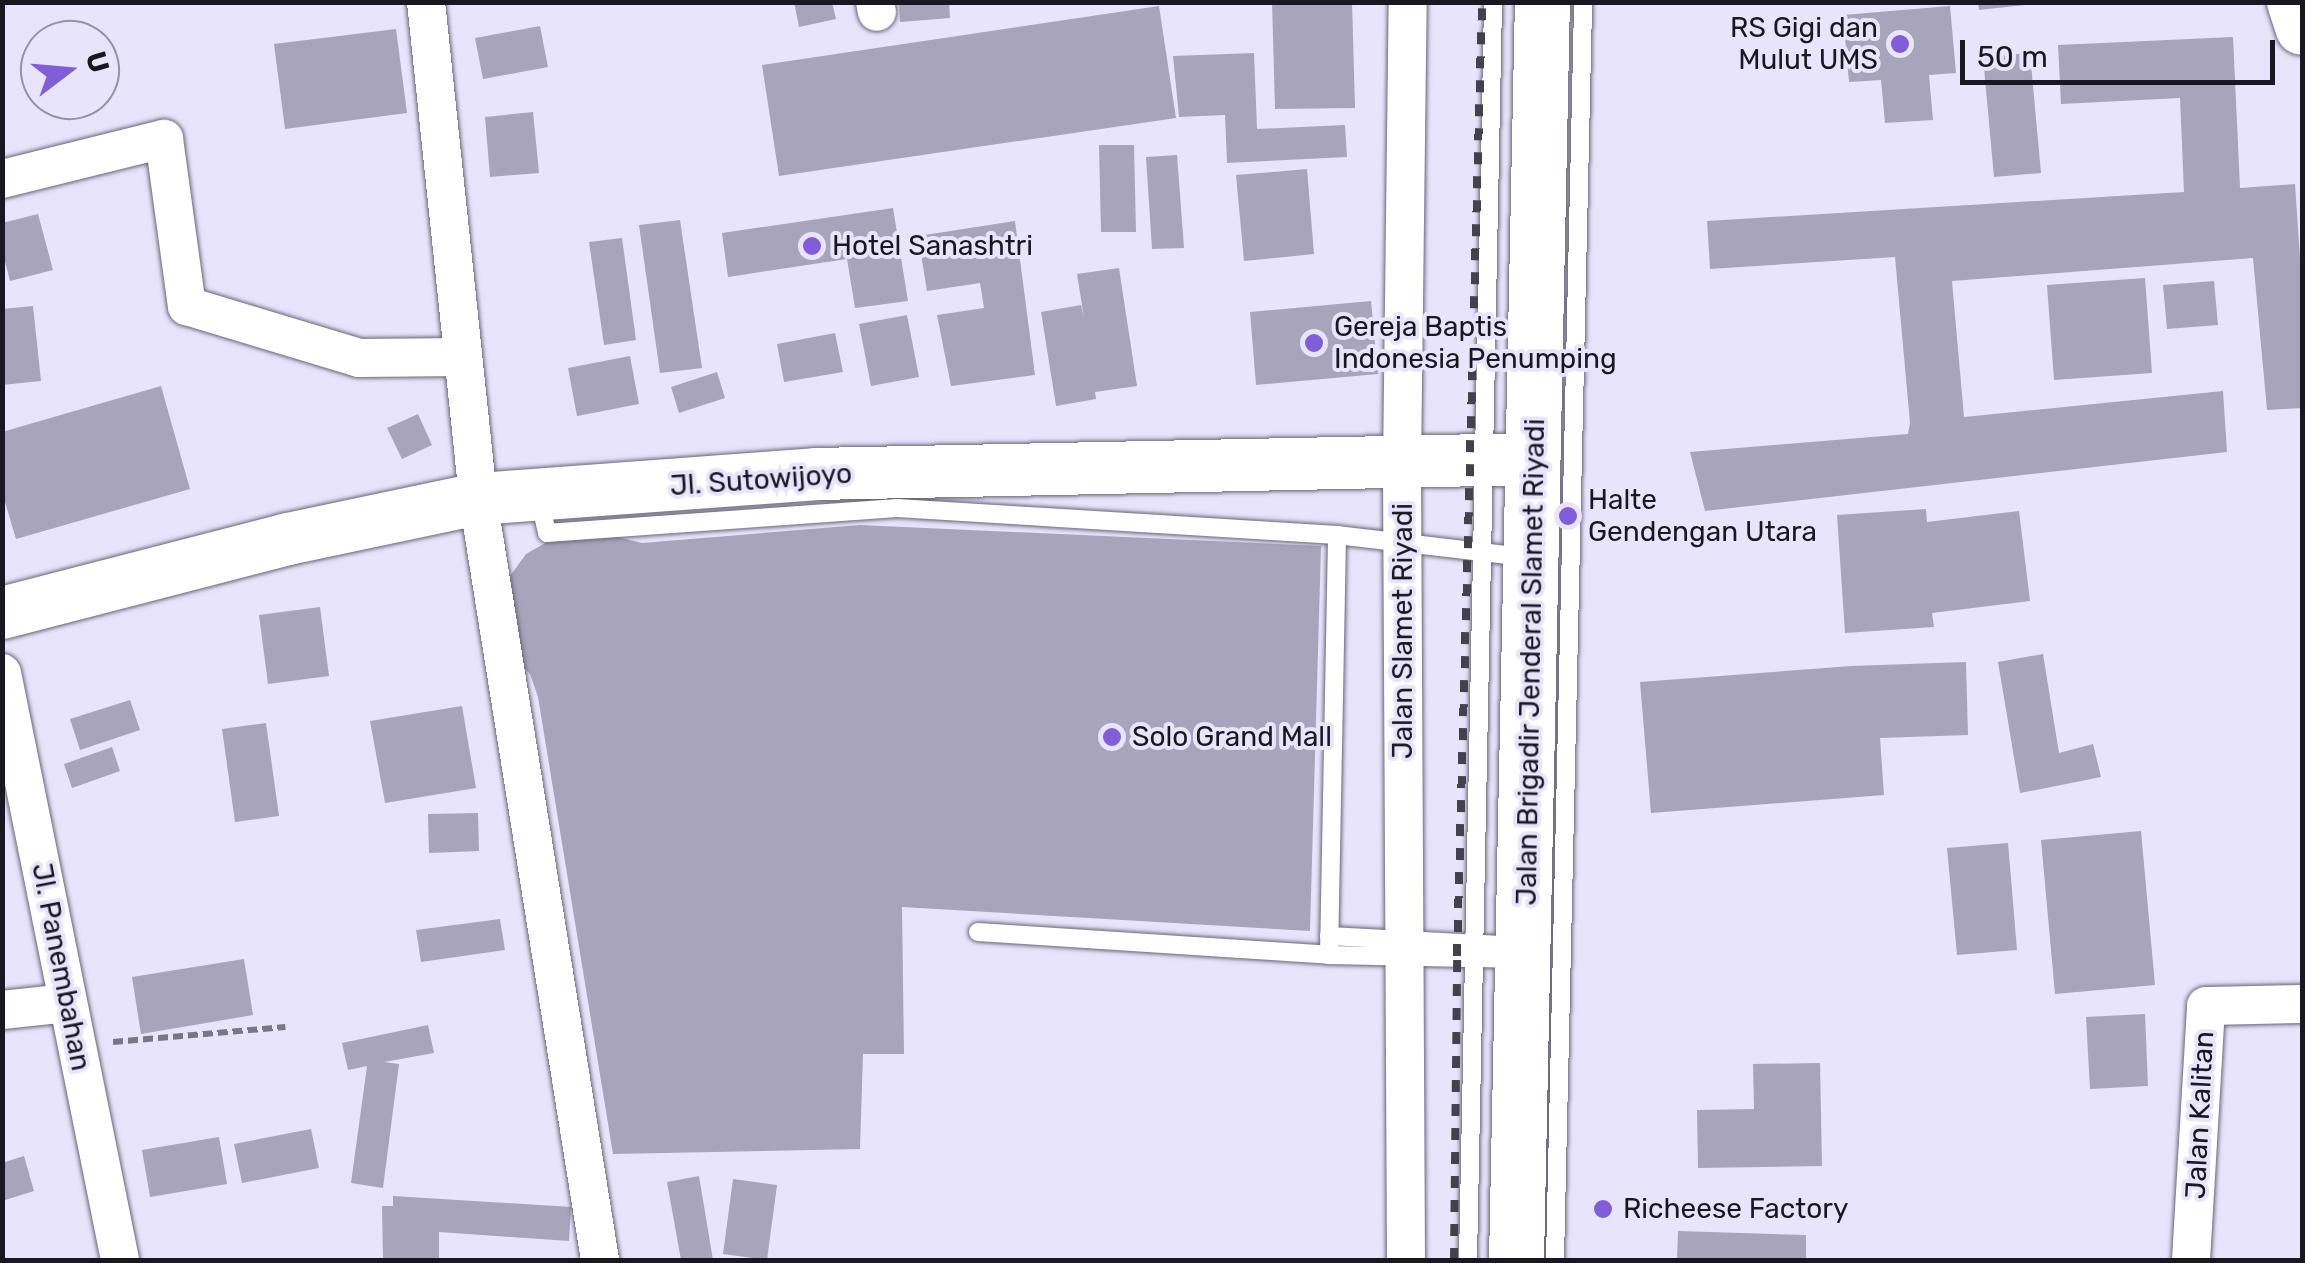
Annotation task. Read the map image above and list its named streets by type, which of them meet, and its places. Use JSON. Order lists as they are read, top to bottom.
{
  "streets": {
    "main road": ["Jl. Sutowijoyo", "Jalan Brigadir Jenderal Slamet Riyadi"],
    "street": ["Jalan Slamet Riyadi", "Jl. Panembahan", "Jalan Kalitan"]
  },
  "crossings": [
    ["Jl. Sutowijoyo", "Jalan Slamet Riyadi"],
    ["Jl. Sutowijoyo", "Jalan Brigadir Jenderal Slamet Riyadi"]
  ],
  "places": [
    "RS Gigi dan Mulut UMS",
    "Hotel Sanashtri",
    "Gereja Baptis Indonesia Penumping",
    "Halte Gendengan Utara",
    "Solo Grand Mall",
    "Richeese Factory"
  ],
  "scale_bar": "50 m",
  "north": "right"
}
